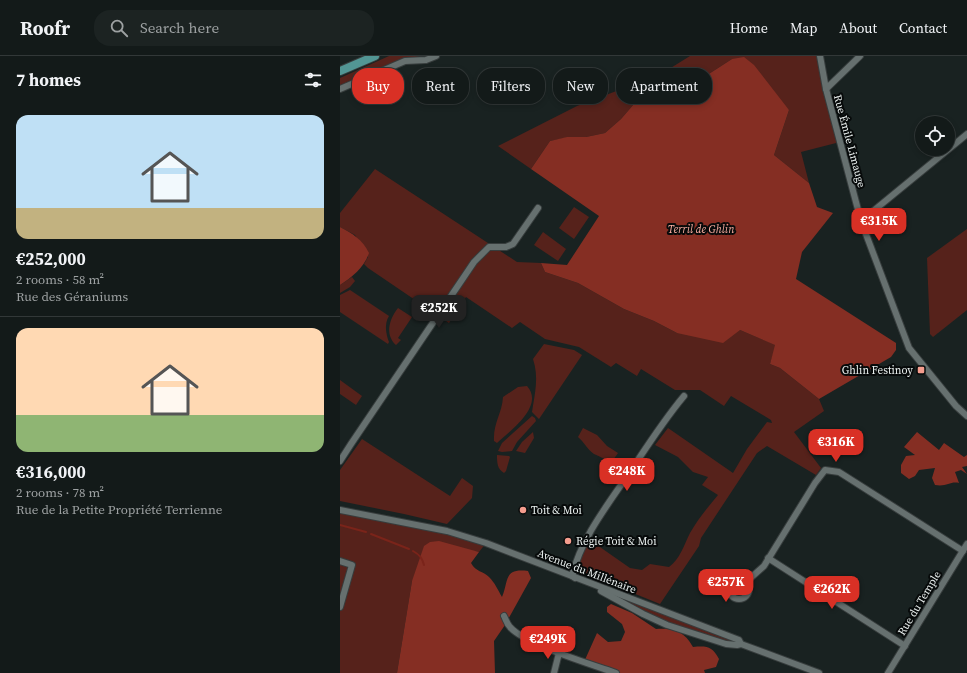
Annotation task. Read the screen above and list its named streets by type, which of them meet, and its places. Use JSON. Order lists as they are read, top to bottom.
{
  "streets": {
    "street": ["Rue Émile Limauge", "Avenue du Millénaire", "Rue du Temple"]
  },
  "parks": ["Terril de Ghlin"],
  "places": {
    "transit": ["Ghlin Festinoy"],
    "other": ["Toit & Moi", "Régie Toit & Moi"]
  },
  "page": {
    "header": "Roofr",
    "search": "Search here",
    "nav": [
      "Home",
      "Map",
      "About",
      "Contact"
    ],
    "heading": "7 homes",
    "chip": [
      "Buy",
      "Rent",
      "Filters",
      "New",
      "Apartment"
    ],
    "list": [
      {
        "name": "€252,000",
        "note": "2 rooms · 58 m² · Rue des Géraniums"
      },
      {
        "name": "€316,000",
        "note": "2 rooms · 78 m² · Rue de la Petite Propriété Terrienne"
      }
    ],
    "price": [
      "€315K",
      "€252K",
      "€316K",
      "€248K",
      "€257K",
      "€262K",
      "€249K"
    ]
  }
}
